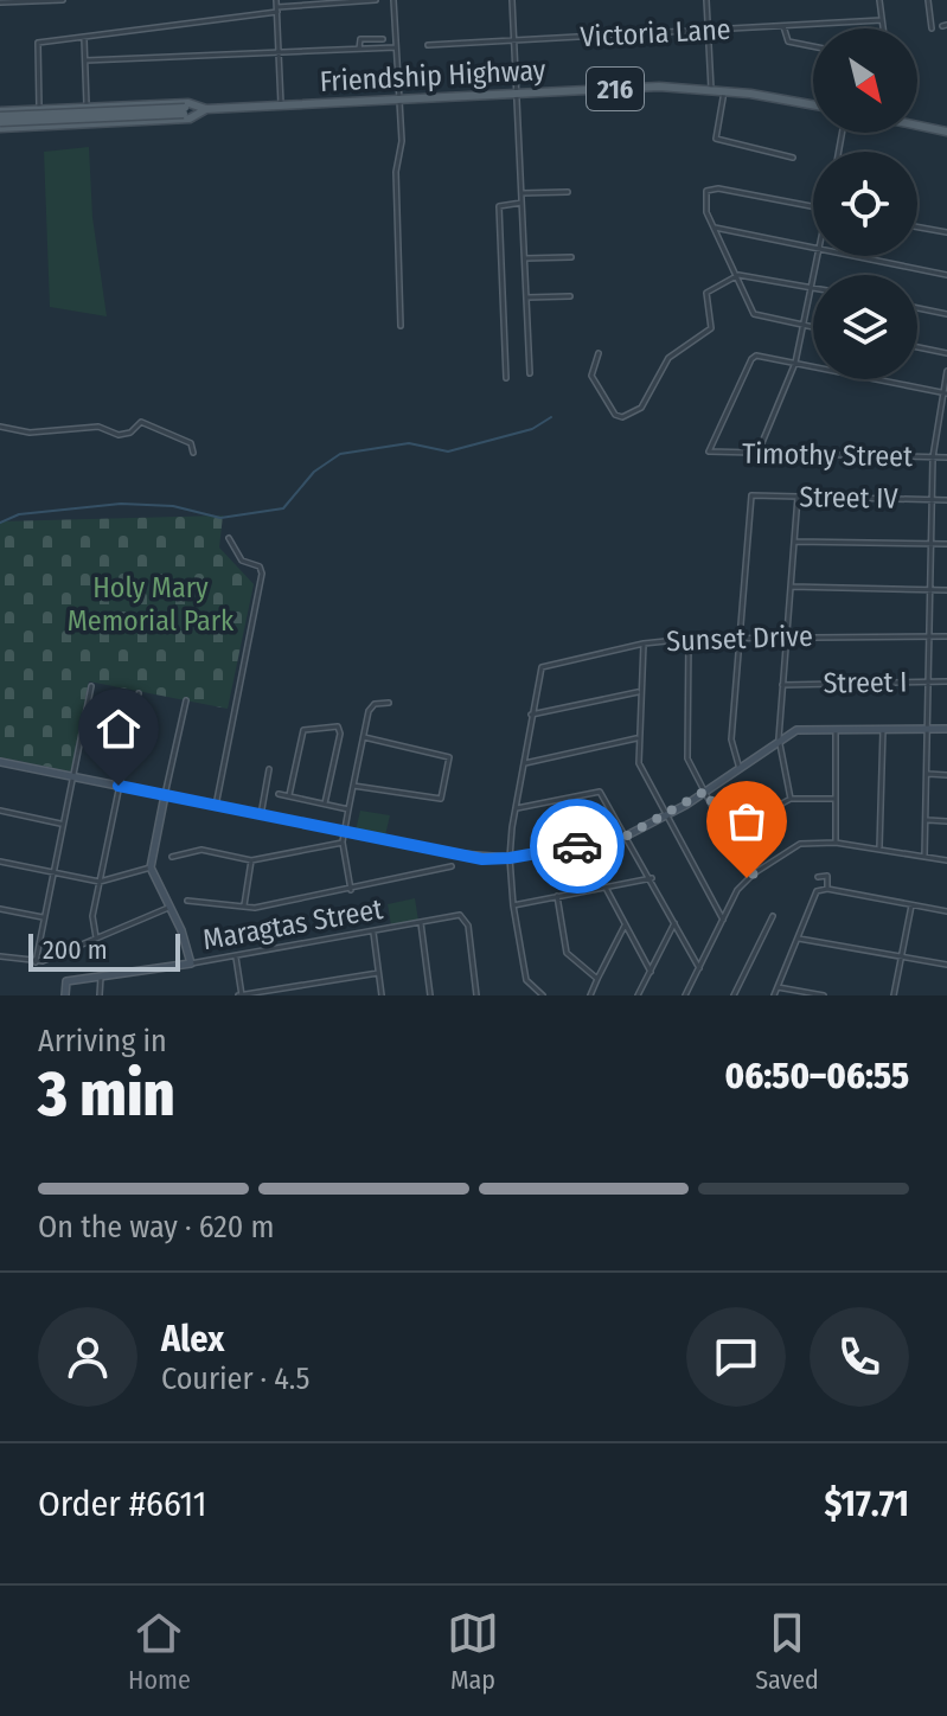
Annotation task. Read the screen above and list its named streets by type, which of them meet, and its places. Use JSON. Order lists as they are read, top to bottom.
{
  "streets": {
    "main road": ["Friendship Highway", "216"],
    "street": [
      "Victoria Lane",
      "Timothy Street",
      "Street IV",
      "Sunset Drive",
      "Street I",
      "Maragtas Street"
    ]
  },
  "crossings": [
    ["Street IV", "Sunset Drive"]
  ],
  "parks": ["Holy Mary Memorial Park"],
  "scale_bar": "200 m",
  "north": "bottom right",
  "page": {
    "scale": "200 m",
    "heading": ["3 min", "Arriving in", "06:50–06:55"],
    "panel": [
      "Alex",
      "Courier · 4.5",
      "Order #6611",
      "$17.71"
    ],
    "bar": "On the way · 620 m",
    "tabs": ["Home", "Map", "Saved"]
  }
}
